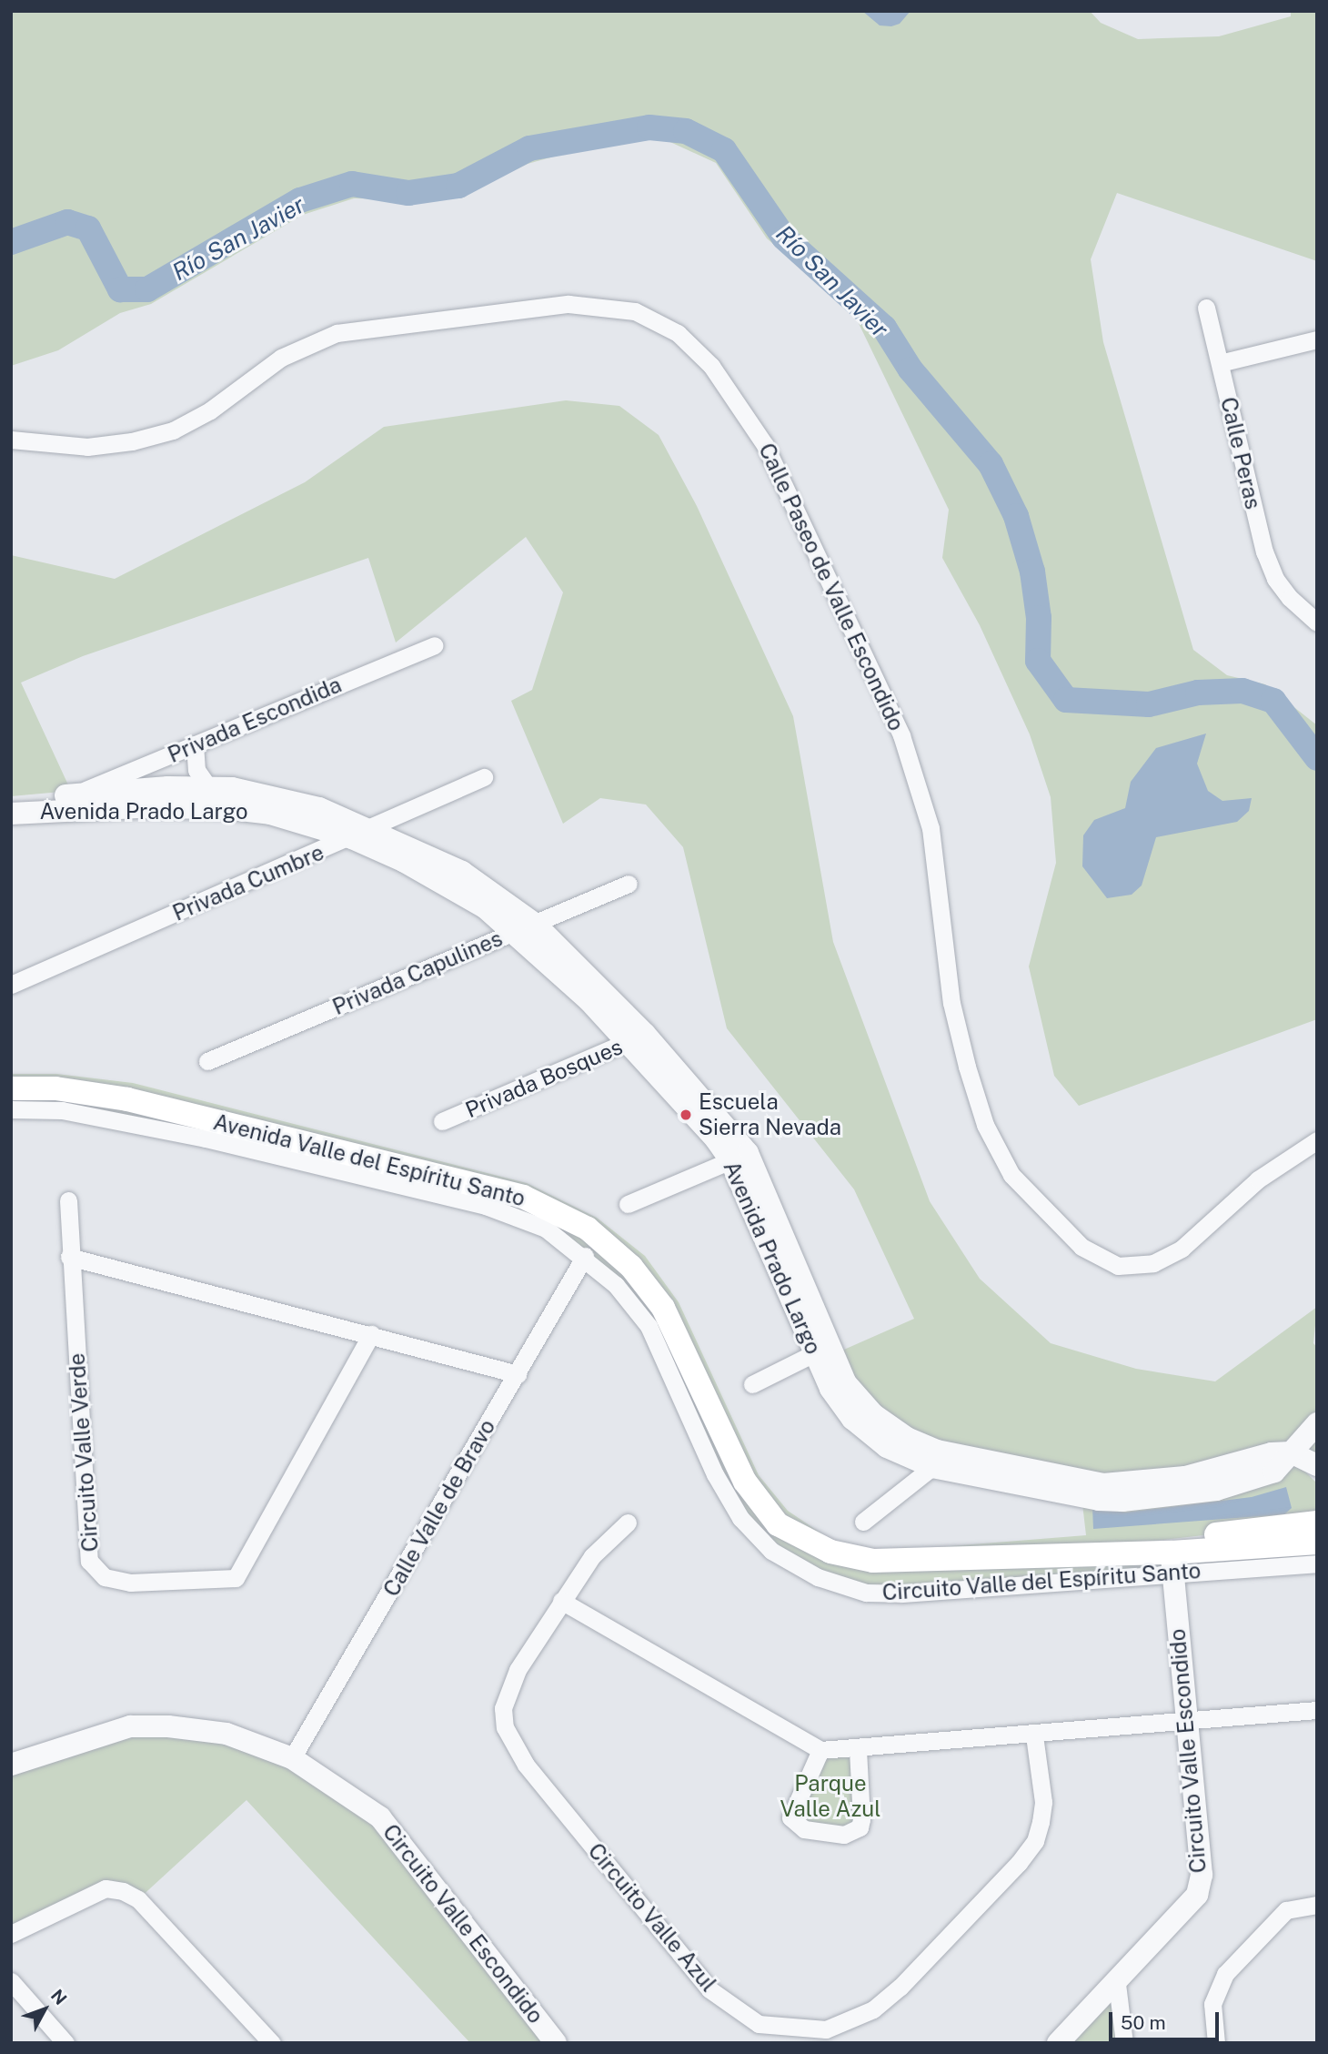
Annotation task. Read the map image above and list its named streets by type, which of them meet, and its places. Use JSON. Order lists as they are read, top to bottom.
{
  "streets": {
    "main road": ["Avenida Valle del Espíritu Santo"],
    "street": [
      "Calle Peras",
      "Calle Paseo de Valle Escondido",
      "Privada Escondida",
      "Avenida Prado Largo",
      "Privada Cumbre",
      "Privada Capulines",
      "Privada Bosques",
      "Circuito Valle Verde",
      "Calle Valle de Bravo",
      "Circuito Valle del Espíritu Santo",
      "Circuito Valle Escondido",
      "Circuito Valle Azul"
    ]
  },
  "crossings": [
    ["Privada Escondida", "Avenida Prado Largo"],
    ["Avenida Prado Largo", "Privada Cumbre"],
    ["Avenida Prado Largo", "Privada Capulines"],
    ["Avenida Prado Largo", "Privada Bosques"],
    ["Avenida Valle del Espíritu Santo", "Circuito Valle del Espíritu Santo"],
    ["Avenida Valle del Espíritu Santo", "Circuito Valle Escondido"],
    ["Calle Valle de Bravo", "Circuito Valle del Espíritu Santo"],
    ["Calle Valle de Bravo", "Circuito Valle Escondido"],
    ["Circuito Valle del Espíritu Santo", "Circuito Valle Escondido"]
  ],
  "water": ["Río San Javier"],
  "parks": ["Parque Valle Azul"],
  "places": ["Escuela Sierra Nevada"],
  "scale_bar": "50 m",
  "north": "top right"
}
